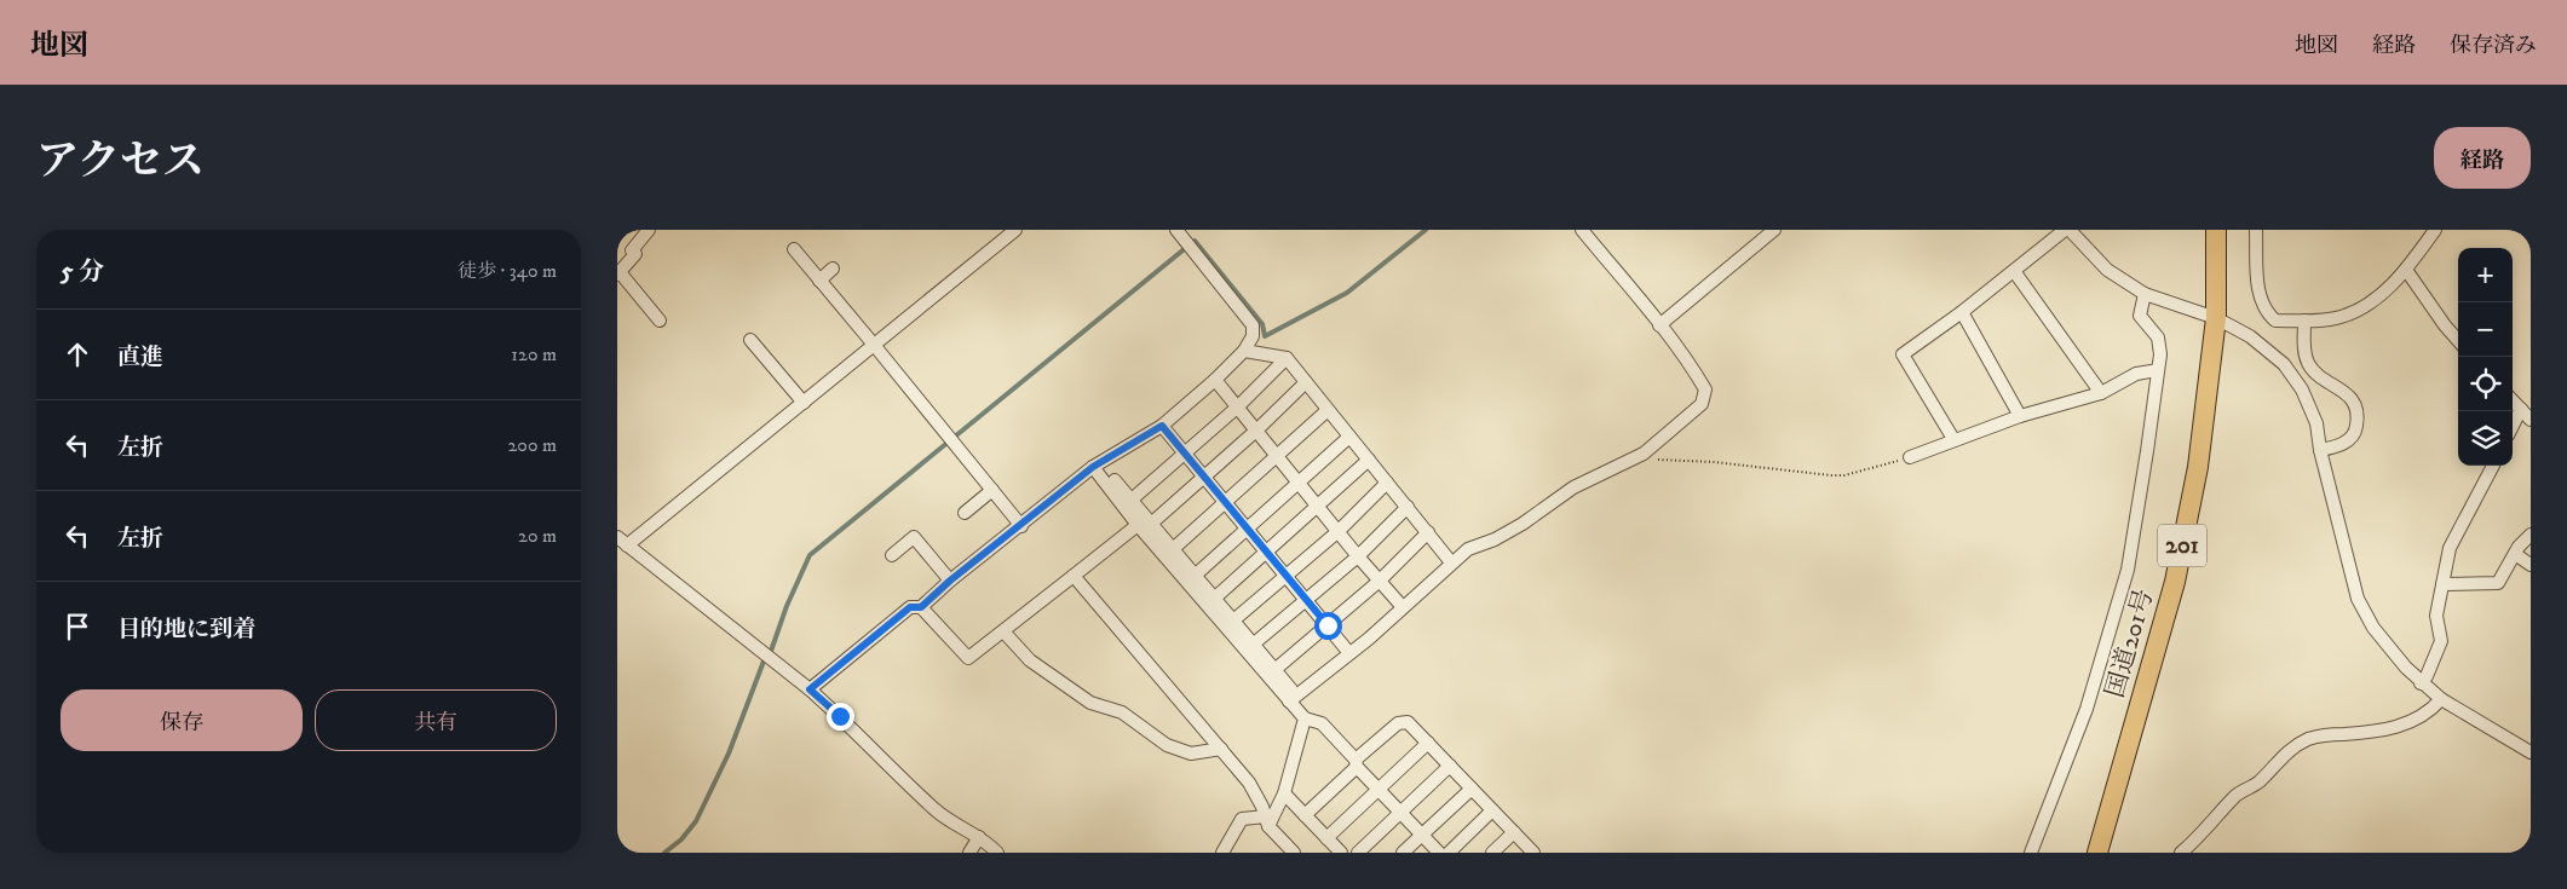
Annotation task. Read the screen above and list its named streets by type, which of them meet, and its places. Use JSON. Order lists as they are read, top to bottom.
{
  "streets": {
    "highway": ["201", "国道201号"]
  },
  "page": {
    "header": "地図",
    "nav": ["地図", "経路", "保存済み"],
    "title": "アクセス",
    "buttons": [
      "経路",
      ["保存", "共有"]
    ],
    "heading": ["5 分", "徒歩 · 340 m"],
    "map_buttons": ["+", "−"],
    "list": [
      ["直進", "120 m"],
      ["左折", "200 m"],
      ["左折", "20 m"],
      "目的地に到着"
    ]
  }
}
